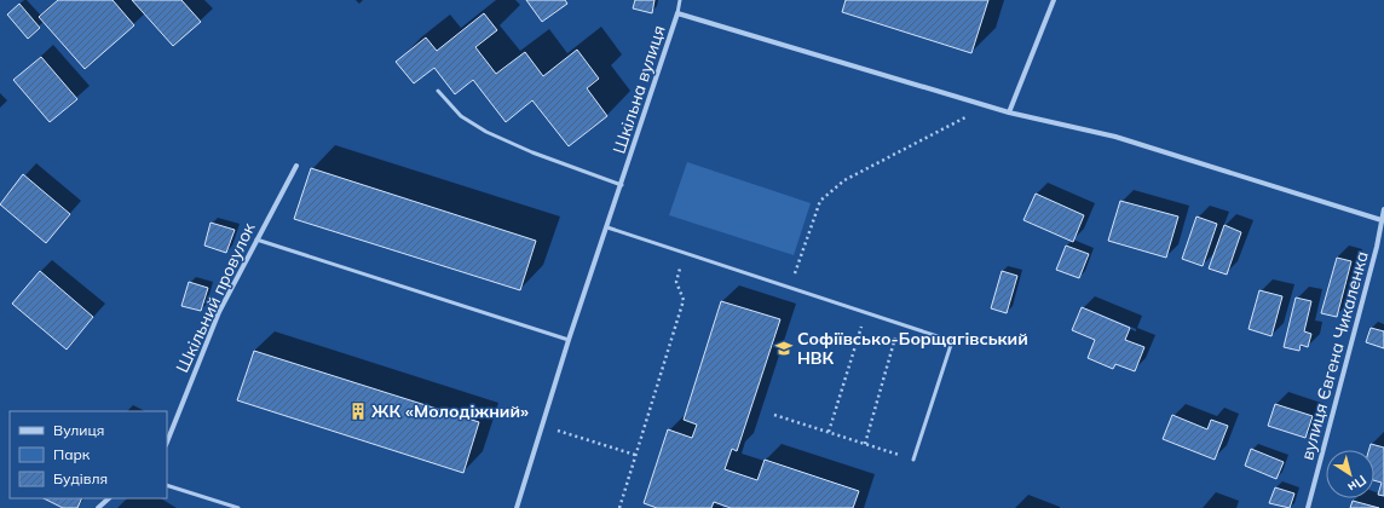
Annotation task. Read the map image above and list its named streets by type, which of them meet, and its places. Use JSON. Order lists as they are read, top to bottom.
{
  "streets": {
    "street": ["Шкільна вулиця", "Шкільний провулок", "вулиця Євгена Чикаленка"]
  },
  "crossings": [
    ["Шкільна вулиця", "вулиця Євгена Чикаленка"]
  ],
  "places": {
    "school or university": ["Софіївсько-Борщагівський НВК"],
    "building": ["ЖК «Молодіжний»"]
  },
  "legend": ["Вулиця", "Парк", "Будівля"],
  "north": "bottom right"
}
